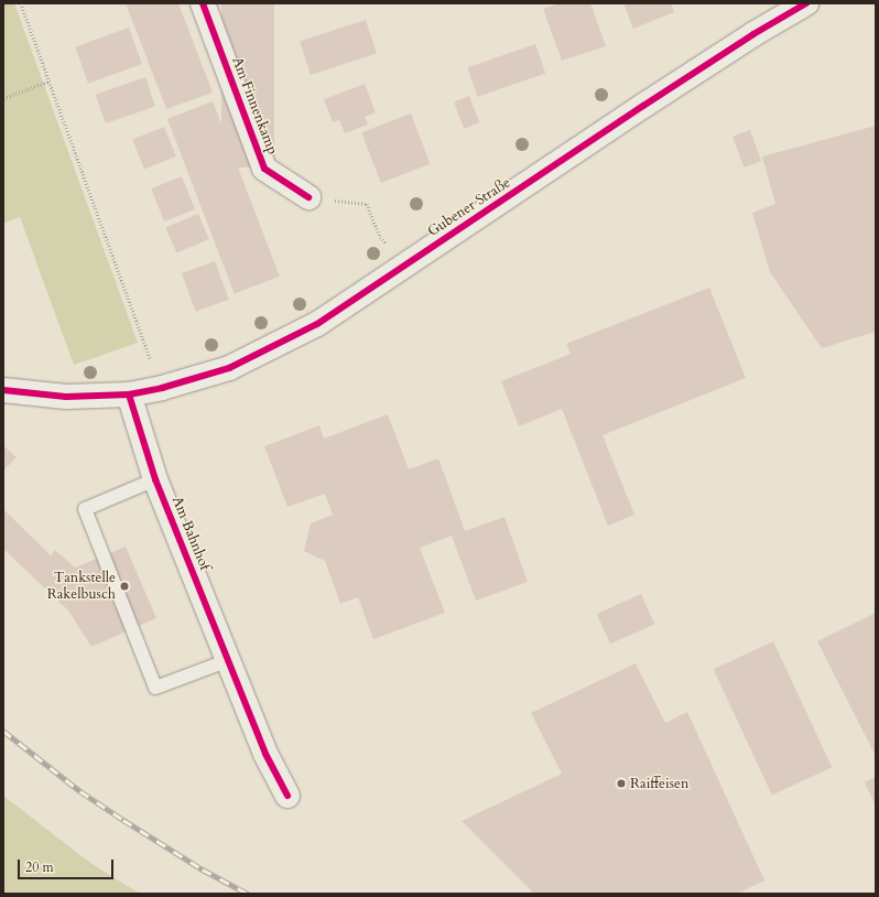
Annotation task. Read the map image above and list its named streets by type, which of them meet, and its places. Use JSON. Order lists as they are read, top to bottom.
{
  "streets": {
    "street": ["Am Finnenkamp", "Gubener Straße", "Am Bahnhof"]
  },
  "crossings": [
    ["Gubener Straße", "Am Bahnhof"]
  ],
  "places": ["Tankstelle Rakelbusch", "Raiffeisen"],
  "scale_bar": "20 m"
}
